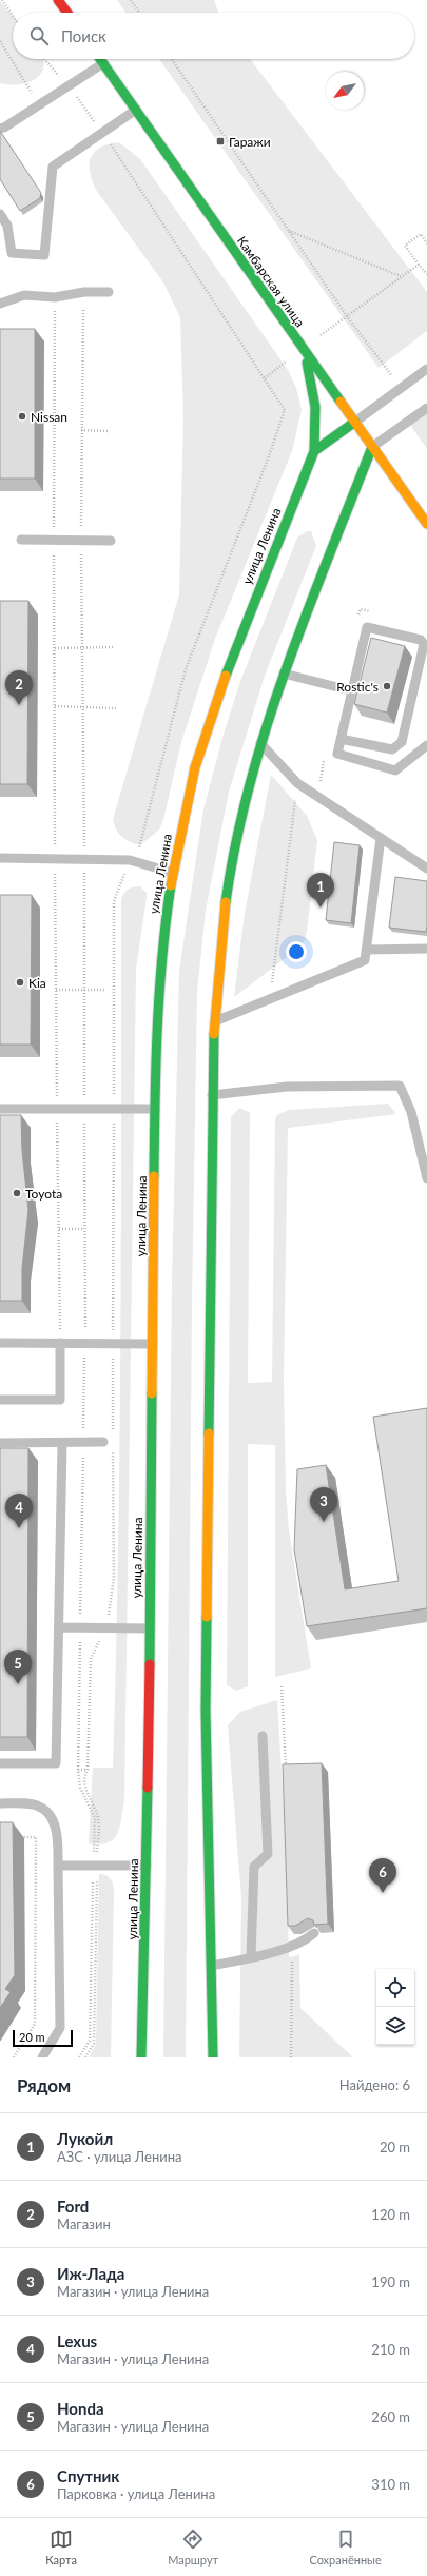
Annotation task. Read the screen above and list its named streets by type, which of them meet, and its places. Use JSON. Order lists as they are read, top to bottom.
{
  "streets": {
    "main road": ["Камбарская улица", "улица Ленина"]
  },
  "crossings": [
    ["Камбарская улица", "улица Ленина"]
  ],
  "places": {
    "transit": ["Гаражи"],
    "other": [
      "Nissan",
      "Rostic's",
      "Kia",
      "Toyota"
    ]
  },
  "scale_bar": "20 m",
  "north": "bottom left",
  "page": {
    "search": "Поиск",
    "pins": [
      "2",
      "1",
      "3",
      "4",
      "5",
      "6"
    ],
    "scale": "20 m",
    "heading": ["Рядом", "Найдено: 6"],
    "list": [
      {
        "mark": "1",
        "name": "Лукойл",
        "note": "АЗС · улица Ленина",
        "value": "20 m"
      },
      {
        "mark": "2",
        "name": "Ford",
        "note": "Магазин",
        "value": "120 m"
      },
      {
        "mark": "3",
        "name": "Иж-Лада",
        "note": "Магазин · улица Ленина",
        "value": "190 m"
      },
      {
        "mark": "4",
        "name": "Lexus",
        "note": "Магазин · улица Ленина",
        "value": "210 m"
      },
      {
        "mark": "5",
        "name": "Honda",
        "note": "Магазин · улица Ленина",
        "value": "260 m"
      },
      {
        "mark": "6",
        "name": "Спутник",
        "note": "Парковка · улица Ленина",
        "value": "310 m"
      }
    ],
    "nav": ["Карта", "Маршрут", "Сохранённые"]
  }
}
